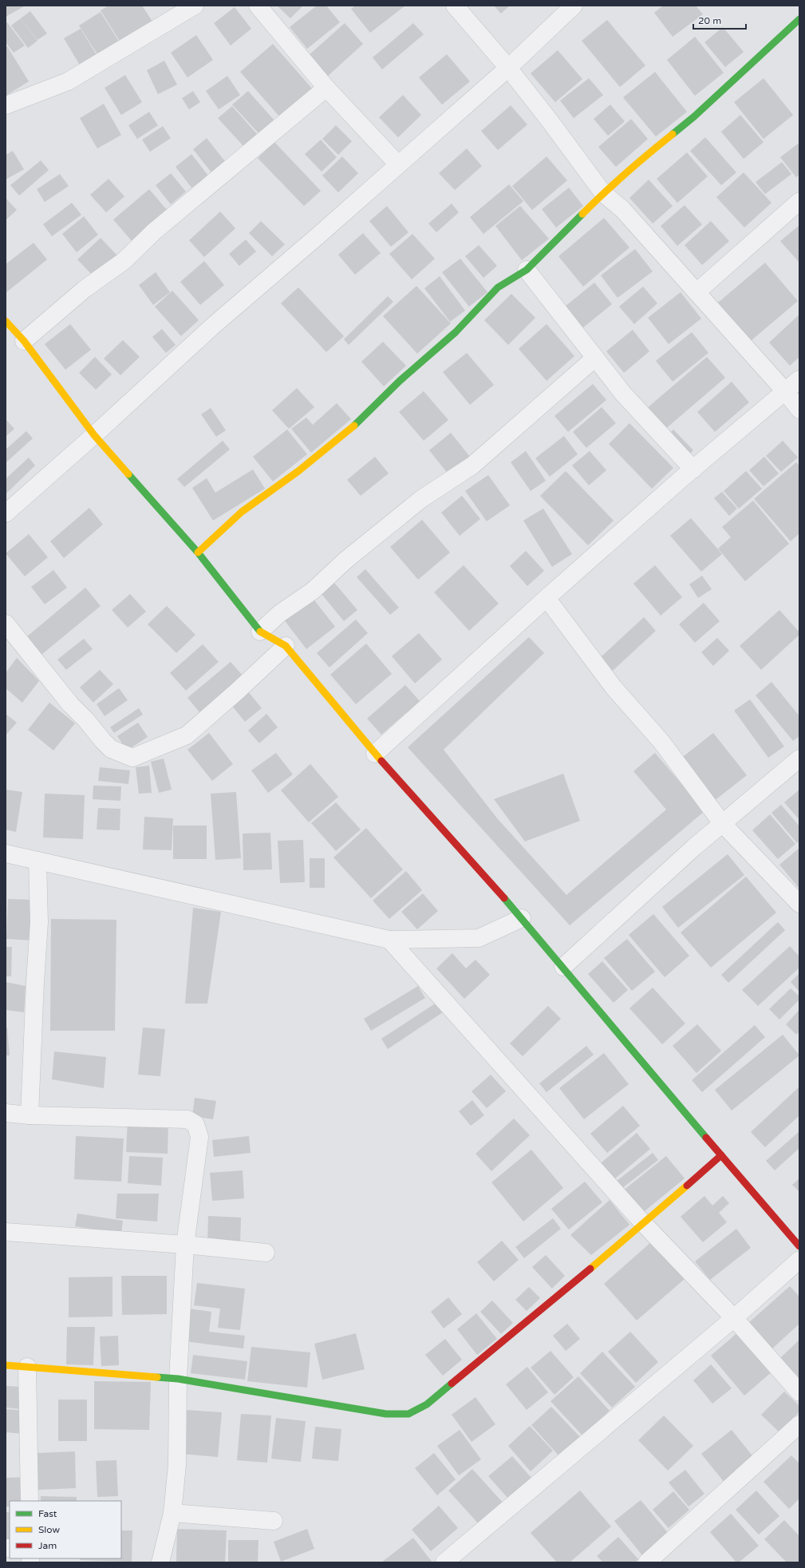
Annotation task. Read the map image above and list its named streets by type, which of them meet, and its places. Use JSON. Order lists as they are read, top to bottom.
{
  "legend": ["Fast", "Slow", "Jam"],
  "scale_bar": "20 m"
}
